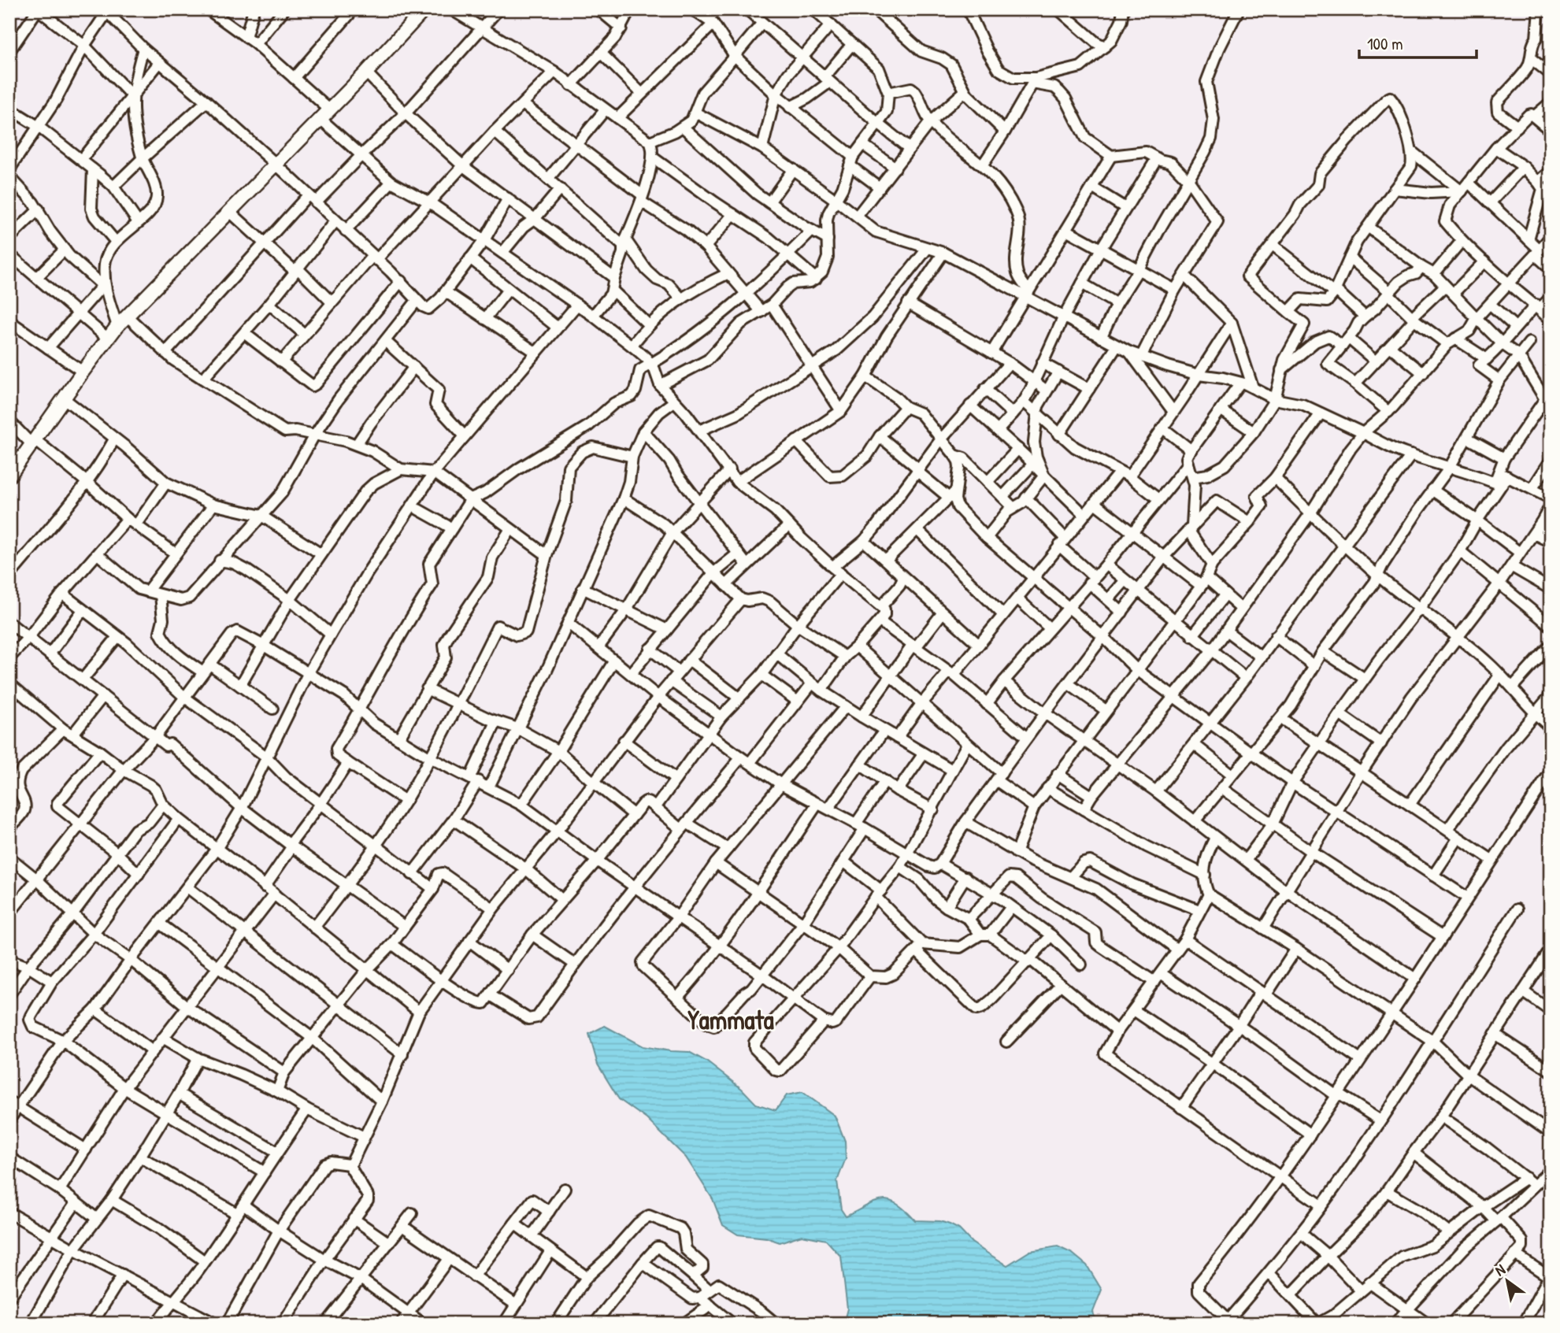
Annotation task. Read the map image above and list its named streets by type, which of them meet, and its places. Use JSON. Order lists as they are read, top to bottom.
{
  "districts": ["Yammata"],
  "scale_bar": "100 m",
  "north": "top left"
}
